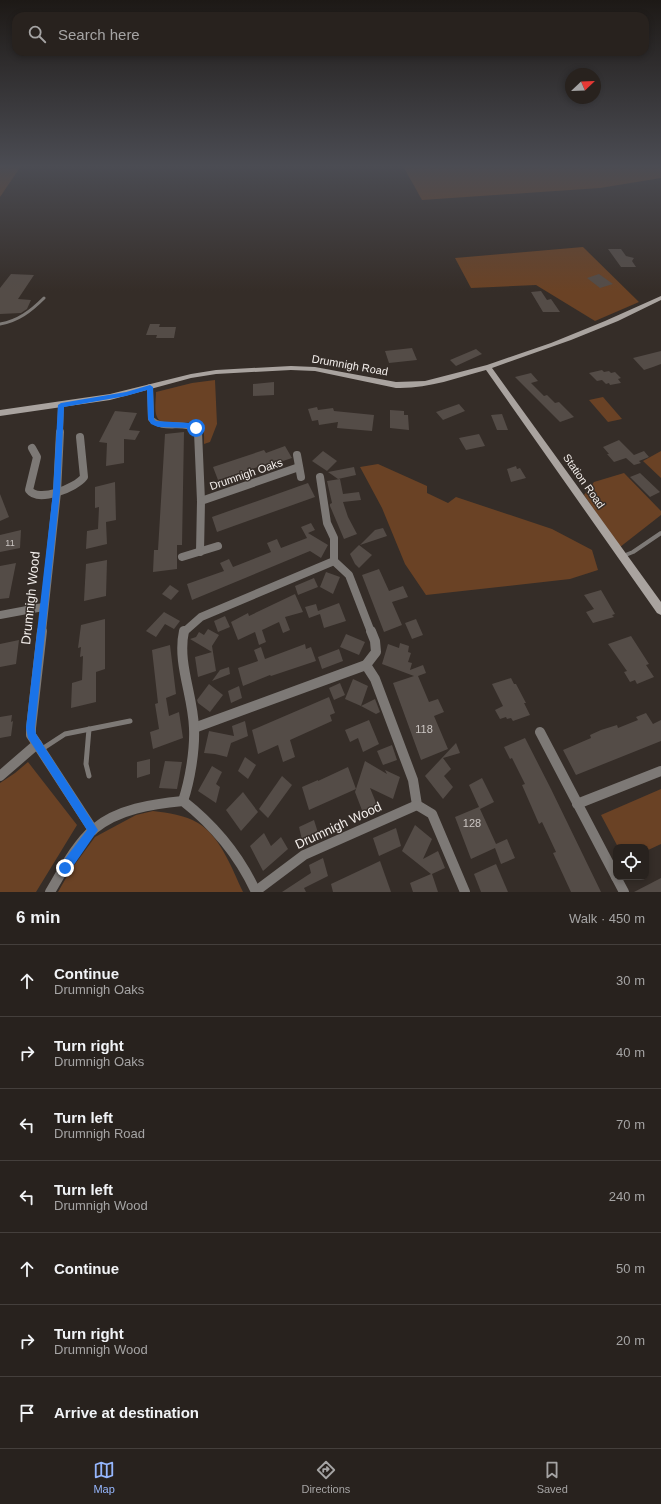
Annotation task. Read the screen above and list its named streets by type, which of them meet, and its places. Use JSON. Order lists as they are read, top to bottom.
{
  "streets": {
    "main road": ["Drumnigh Road", "Station Road"],
    "street": ["Drumnigh Oaks", "Drumnigh Wood"]
  },
  "crossings": [
    ["Drumnigh Road", "Drumnigh Oaks"],
    ["Drumnigh Road", "Station Road"],
    ["Drumnigh Road", "Drumnigh Wood"]
  ],
  "house_numbers": ["11", "118", "128"],
  "north": "top right",
  "page": {
    "search": "Search here",
    "heading": ["6 min", "Walk · 450 m"],
    "list": [
      ["Continue", "Drumnigh Oaks", "30 m"],
      ["Turn right", "Drumnigh Oaks", "40 m"],
      ["Turn left", "Drumnigh Road", "70 m"],
      ["Turn left", "Drumnigh Wood", "240 m"],
      ["Continue", "50 m"],
      ["Turn right", "Drumnigh Wood", "20 m"],
      "Arrive at destination"
    ],
    "nav": ["Map", "Directions", "Saved"]
  }
}
